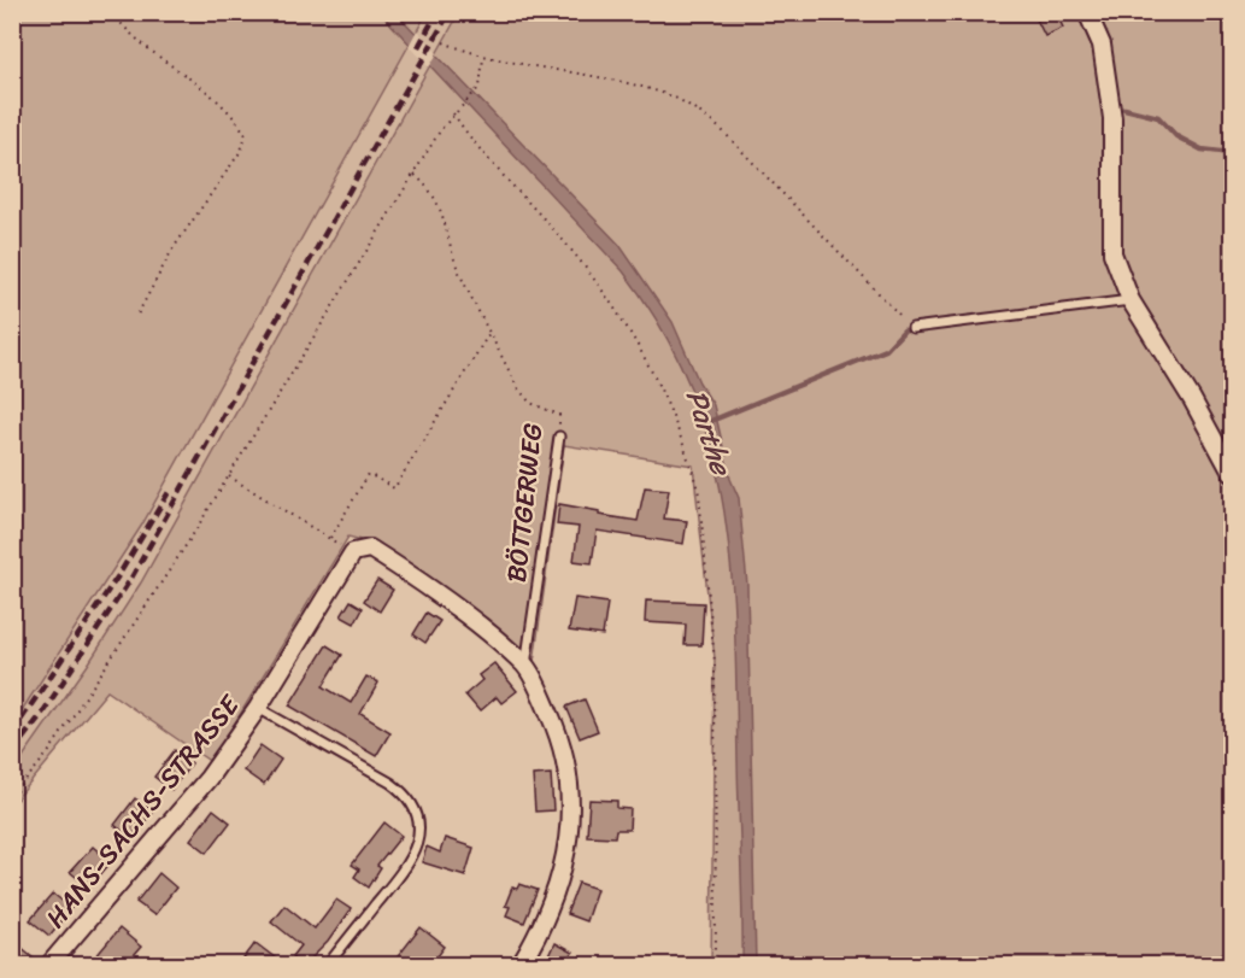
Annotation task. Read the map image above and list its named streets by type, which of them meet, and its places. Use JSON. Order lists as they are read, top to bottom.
{
  "streets": {
    "street": ["HANS-SACHS-STRASSE"],
    "lane": ["BÖTTGERWEG"]
  },
  "water": ["Parthe"]
}
